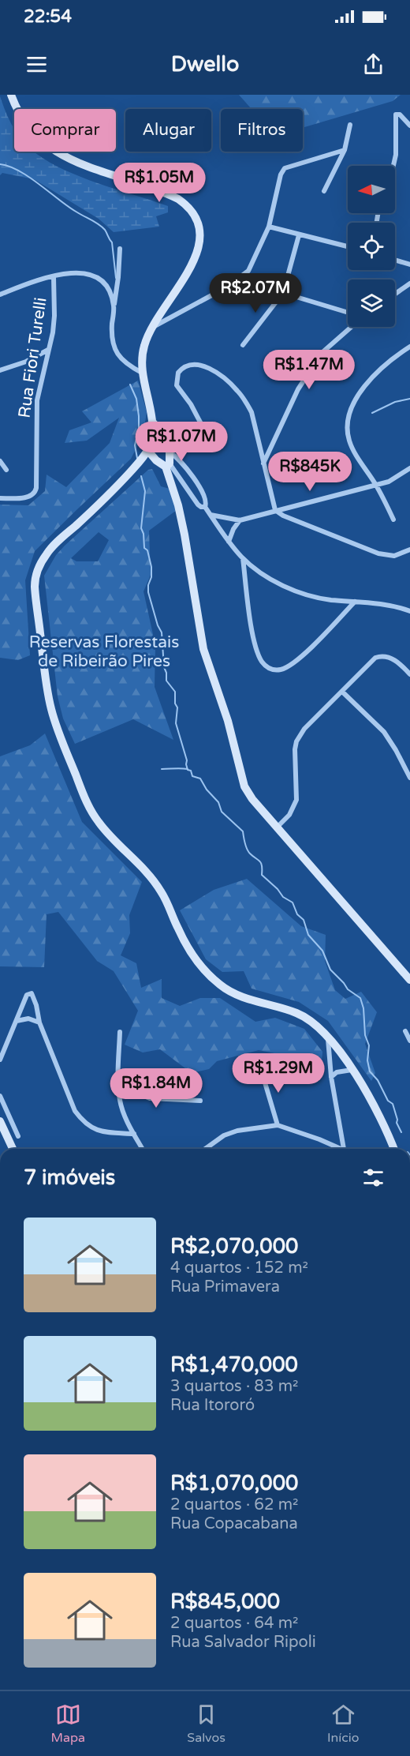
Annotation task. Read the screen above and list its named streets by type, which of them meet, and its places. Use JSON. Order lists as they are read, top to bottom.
{
  "streets": {
    "street": ["Rua Fiori Turelli"]
  },
  "parks": ["Reservas Florestais de Ribeirão Pires"],
  "north": "left",
  "page": {
    "status": "22:54",
    "header": "Dwello",
    "chip": ["Comprar", "Alugar", "Filtros"],
    "price": [
      "R$1.05M",
      "R$2.07M",
      "R$1.47M",
      "R$1.07M",
      "R$845K",
      "R$1.29M",
      "R$1.84M"
    ],
    "heading": "7 imóveis",
    "list": [
      {
        "name": "R$2,070,000",
        "note": "4 quartos · 152 m² · Rua Primavera"
      },
      {
        "name": "R$1,470,000",
        "note": "3 quartos · 83 m² · Rua Itororó"
      },
      {
        "name": "R$1,070,000",
        "note": "2 quartos · 62 m² · Rua Copacabana"
      },
      {
        "name": "R$845,000",
        "note": "2 quartos · 64 m² · Rua Salvador Ripoli"
      }
    ],
    "tabs": ["Mapa", "Salvos", "Início"]
  }
}
